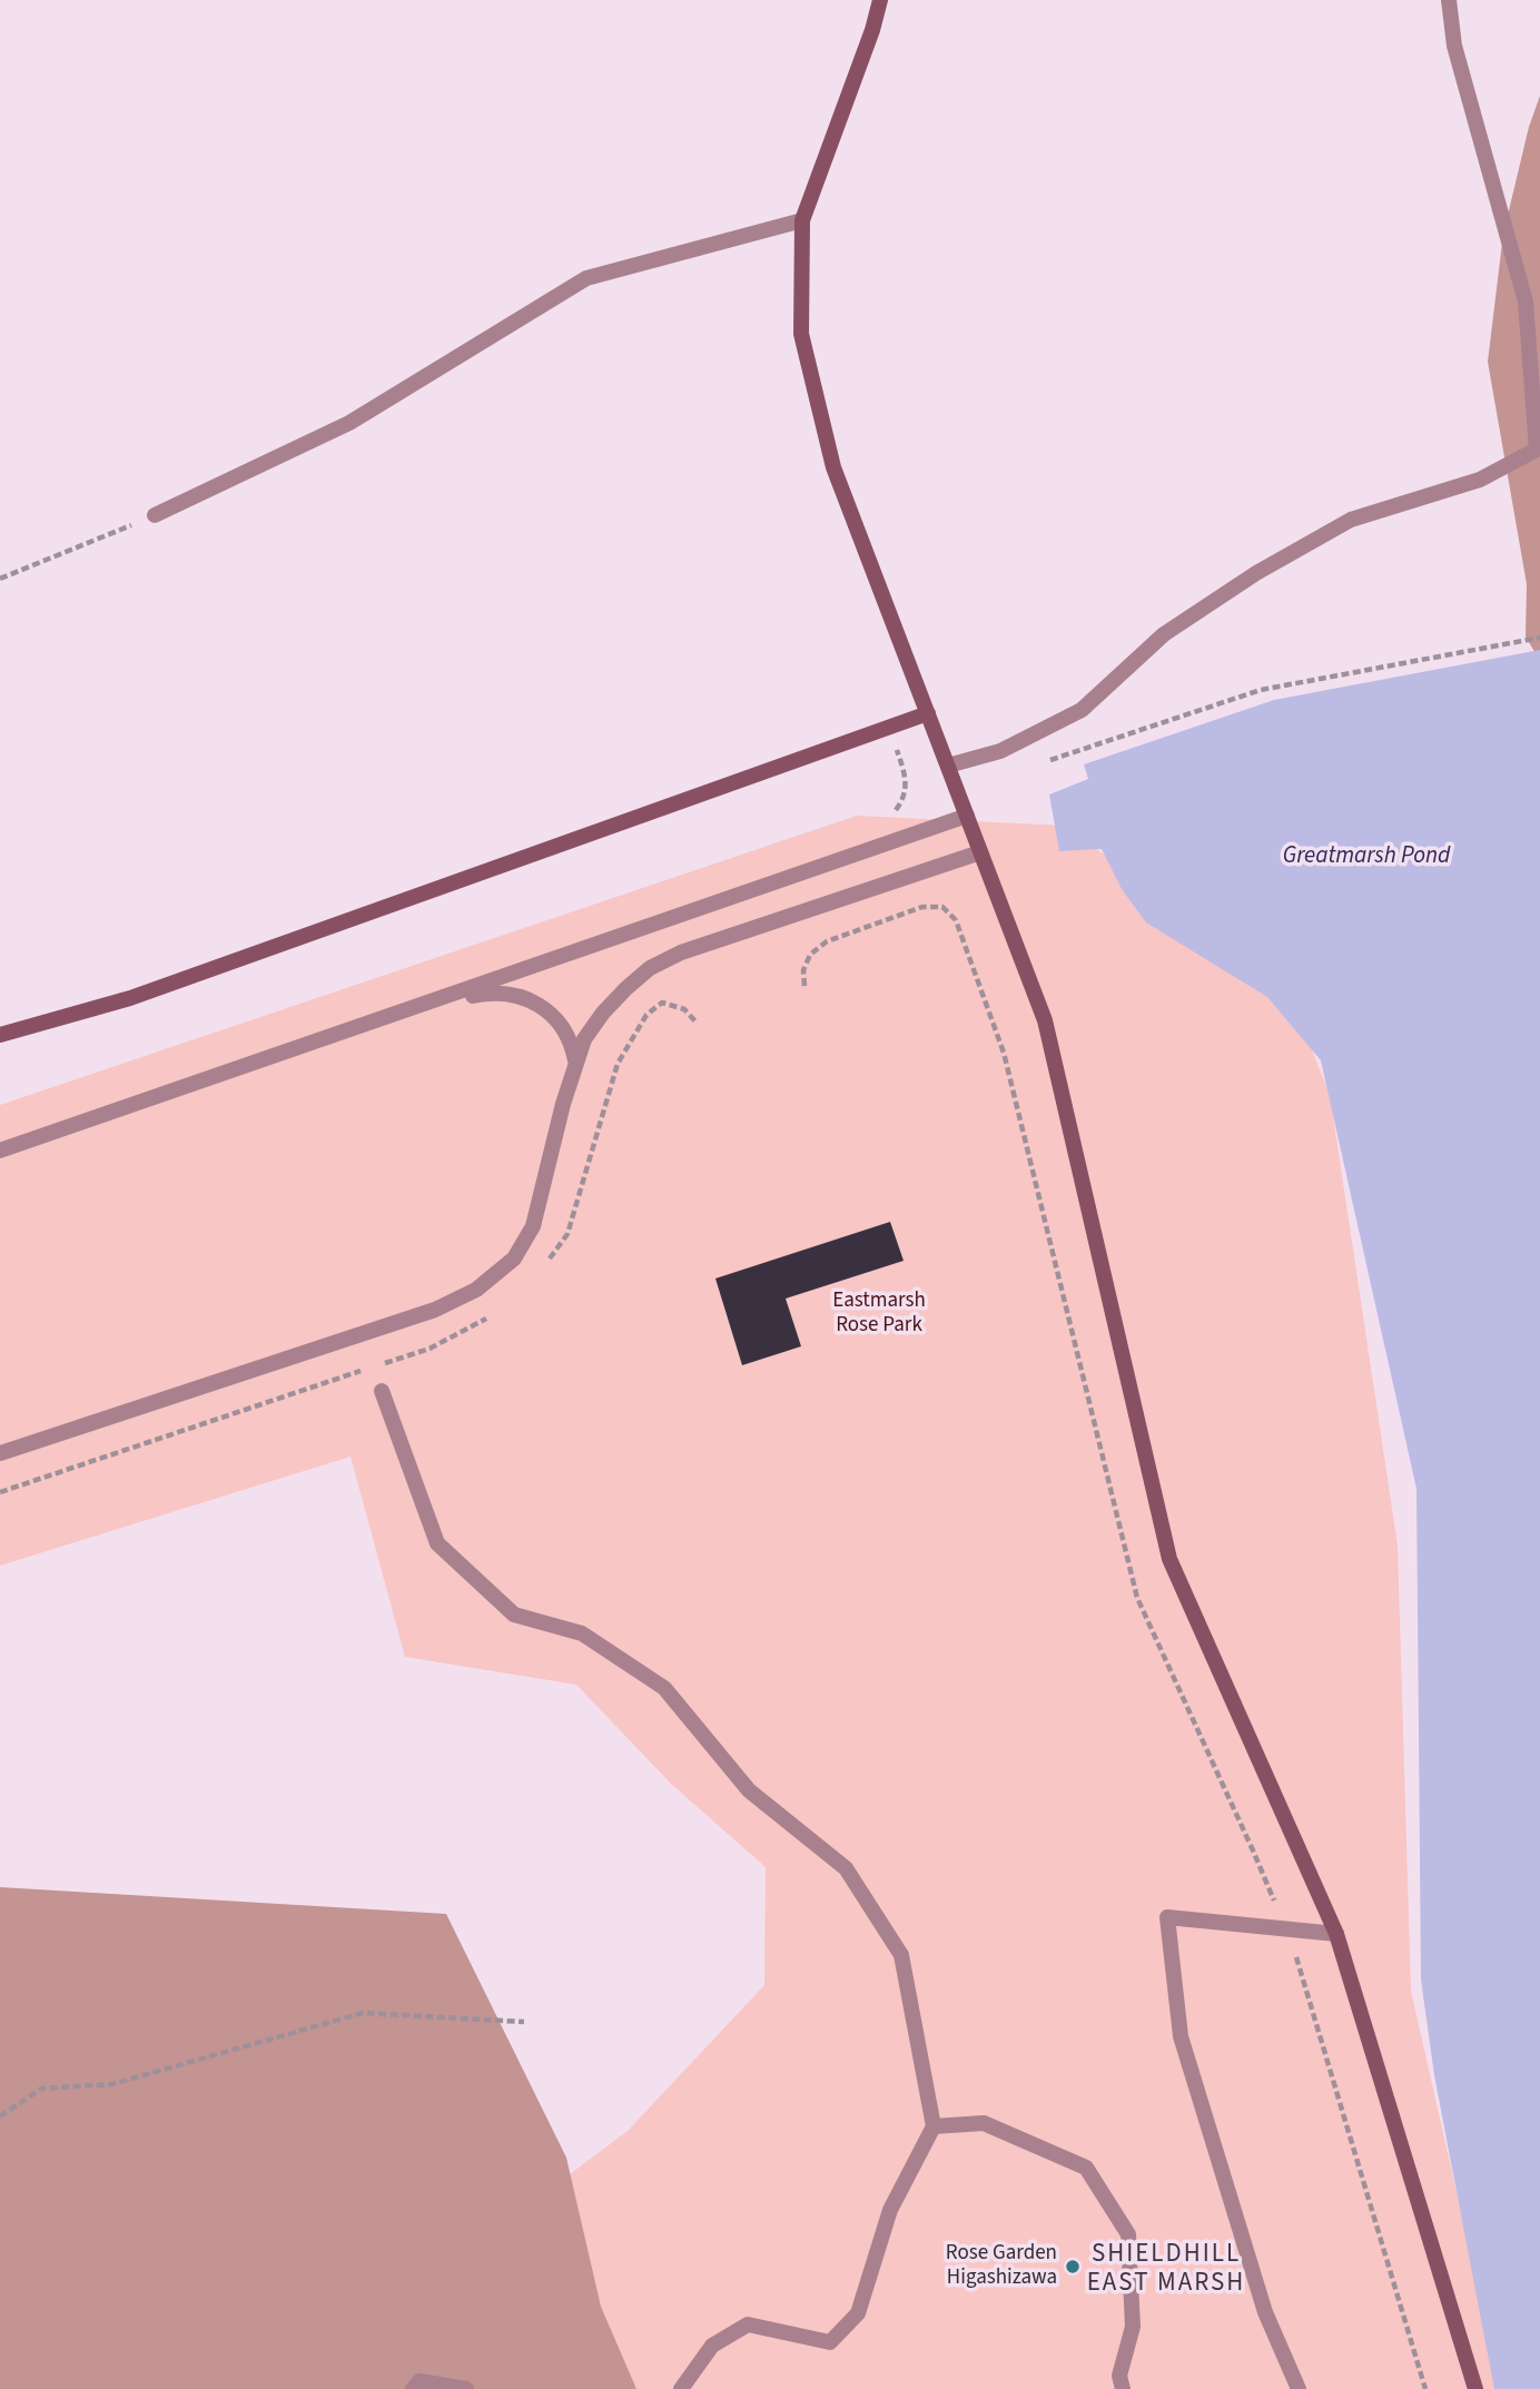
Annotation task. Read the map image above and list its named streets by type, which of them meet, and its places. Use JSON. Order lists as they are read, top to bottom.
{
  "districts": ["SHIELDHILL EAST MARSH"],
  "water": ["Greatmarsh Pond"],
  "parks": ["Eastmarsh Rose Park"],
  "places": ["Rose Garden Higashizawa"]
}
